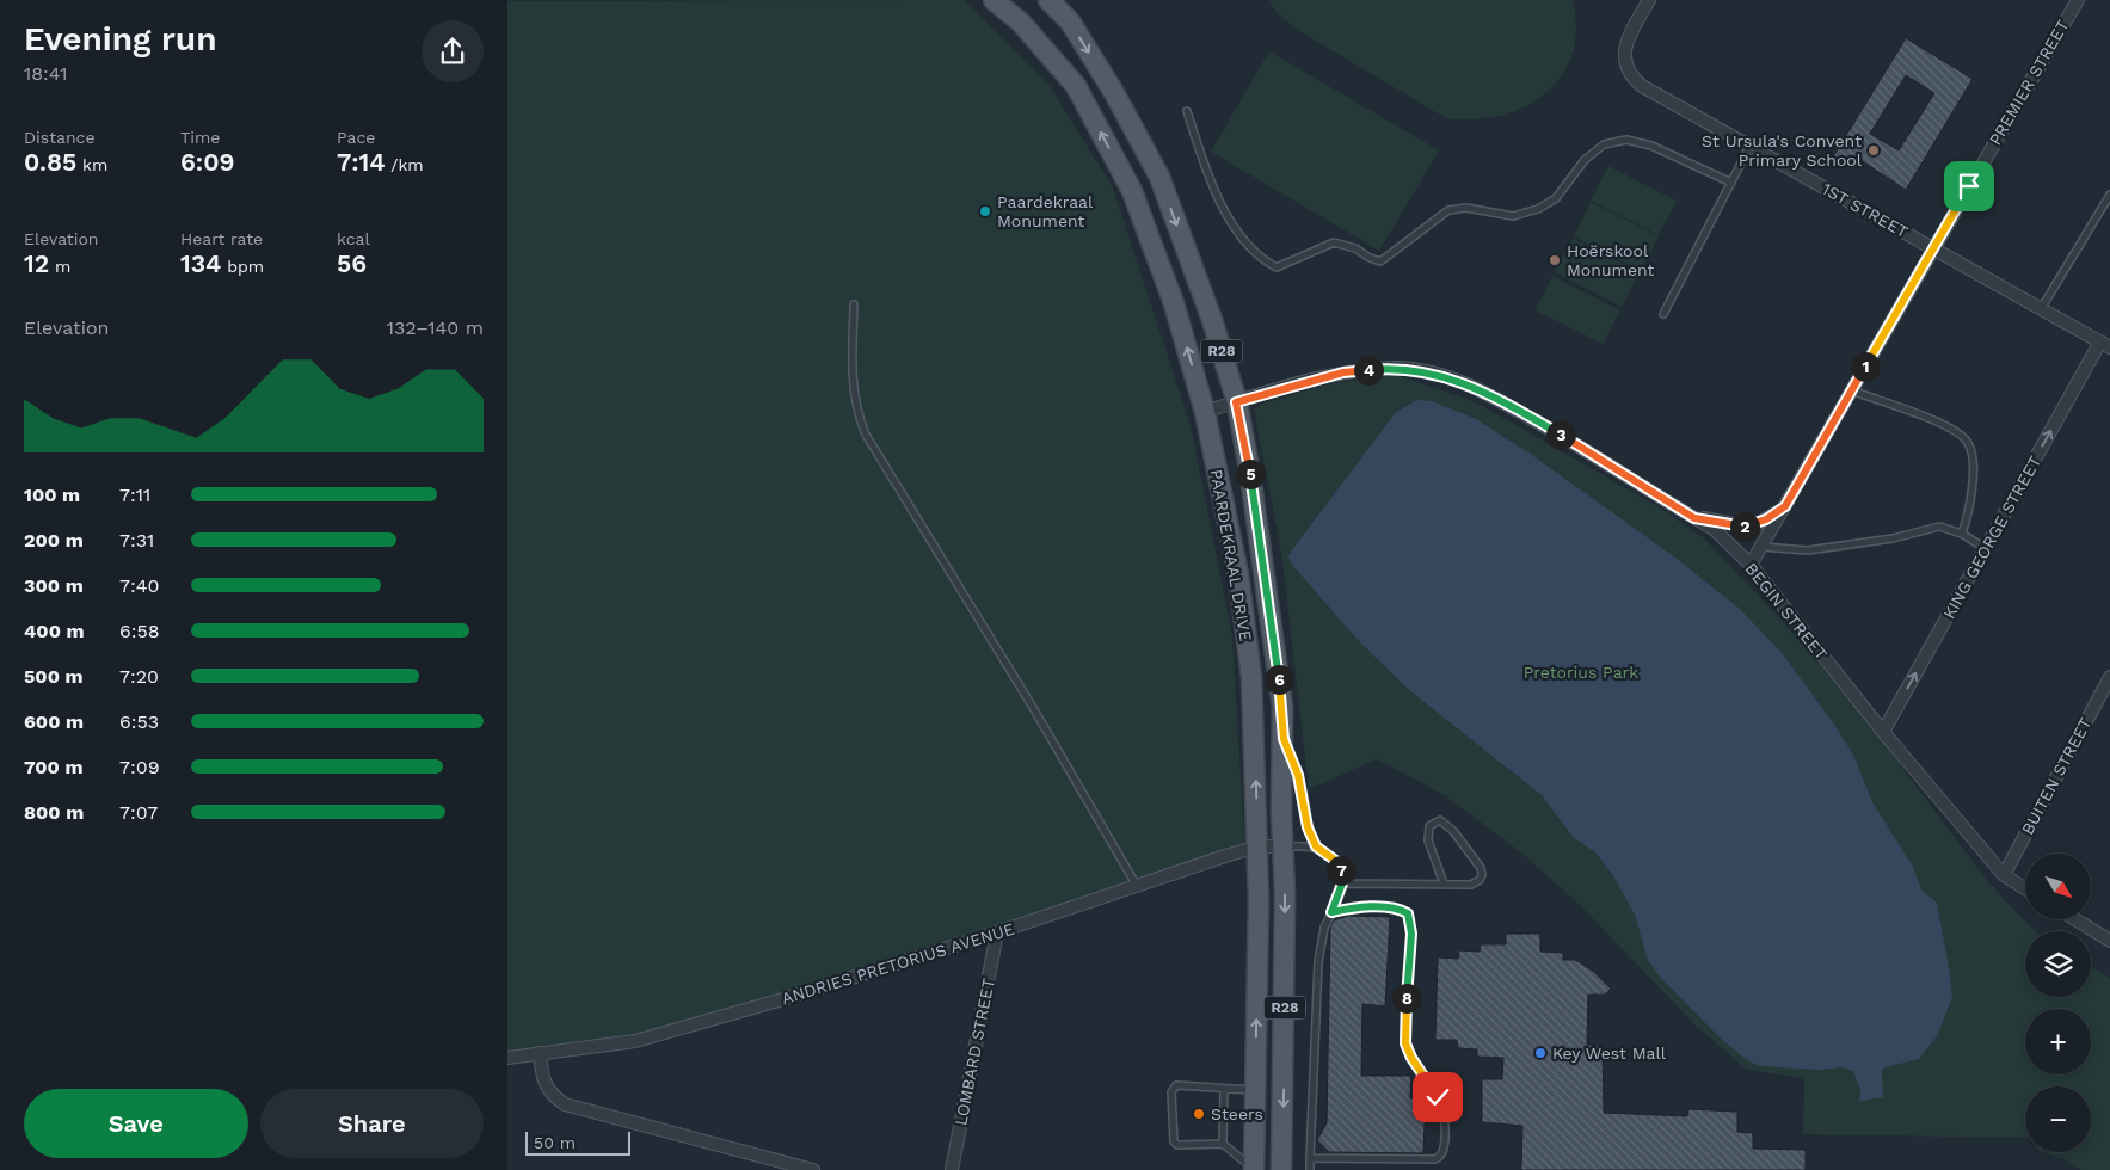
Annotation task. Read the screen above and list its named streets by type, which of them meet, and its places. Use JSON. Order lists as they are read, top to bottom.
{
  "streets": {
    "main road": ["R28", "PAARDEKRAAL DRIVE"],
    "street": [
      "PREMIER STREET",
      "1ST STREET",
      "KING GEORGE STREET",
      "BEGIN STREET",
      "BUITEN STREET",
      "ANDRIES PRETORIUS AVENUE",
      "LOMBARD STREET"
    ]
  },
  "crossings": [
    ["PREMIER STREET", "1ST STREET"],
    ["PREMIER STREET", "BEGIN STREET"],
    ["1ST STREET", "KING GEORGE STREET"],
    ["KING GEORGE STREET", "BEGIN STREET"],
    ["PAARDEKRAAL DRIVE", "BEGIN STREET"],
    ["PAARDEKRAAL DRIVE", "ANDRIES PRETORIUS AVENUE"],
    ["BEGIN STREET", "BUITEN STREET"],
    ["ANDRIES PRETORIUS AVENUE", "LOMBARD STREET"]
  ],
  "one_way": ["KING GEORGE STREET"],
  "parks": ["Pretorius Park"],
  "places": [
    "St Ursula's Convent Primary School",
    "Paardekraal Monument",
    "Hoërskool Monument",
    "Key West Mall",
    "Steers"
  ],
  "scale_bar": "50 m",
  "north": "bottom right",
  "page": {
    "heading": ["Evening run", "18:41"],
    "stats": [
      ["Distance", "0.85 km"],
      ["Time", "6:09"],
      ["Pace", "7:14 /km"],
      ["Elevation", "12 m"],
      ["Heart rate", "134 bpm"],
      ["kcal", "56"]
    ],
    "chart": ["Elevation", "132–140 m"],
    "pins": [
      "1",
      "4",
      "3",
      "5",
      "2",
      "6",
      "7",
      "8"
    ],
    "list": [
      {
        "name": "100 m",
        "note": "7:11"
      },
      {
        "name": "200 m",
        "note": "7:31"
      },
      {
        "name": "300 m",
        "note": "7:40"
      },
      {
        "name": "400 m",
        "note": "6:58"
      },
      {
        "name": "500 m",
        "note": "7:20"
      },
      {
        "name": "600 m",
        "note": "6:53"
      },
      {
        "name": "700 m",
        "note": "7:09"
      },
      {
        "name": "800 m",
        "note": "7:07"
      }
    ],
    "map_buttons": ["+", "−"],
    "buttons": ["Save", "Share"],
    "scale": "50 m"
  }
}
